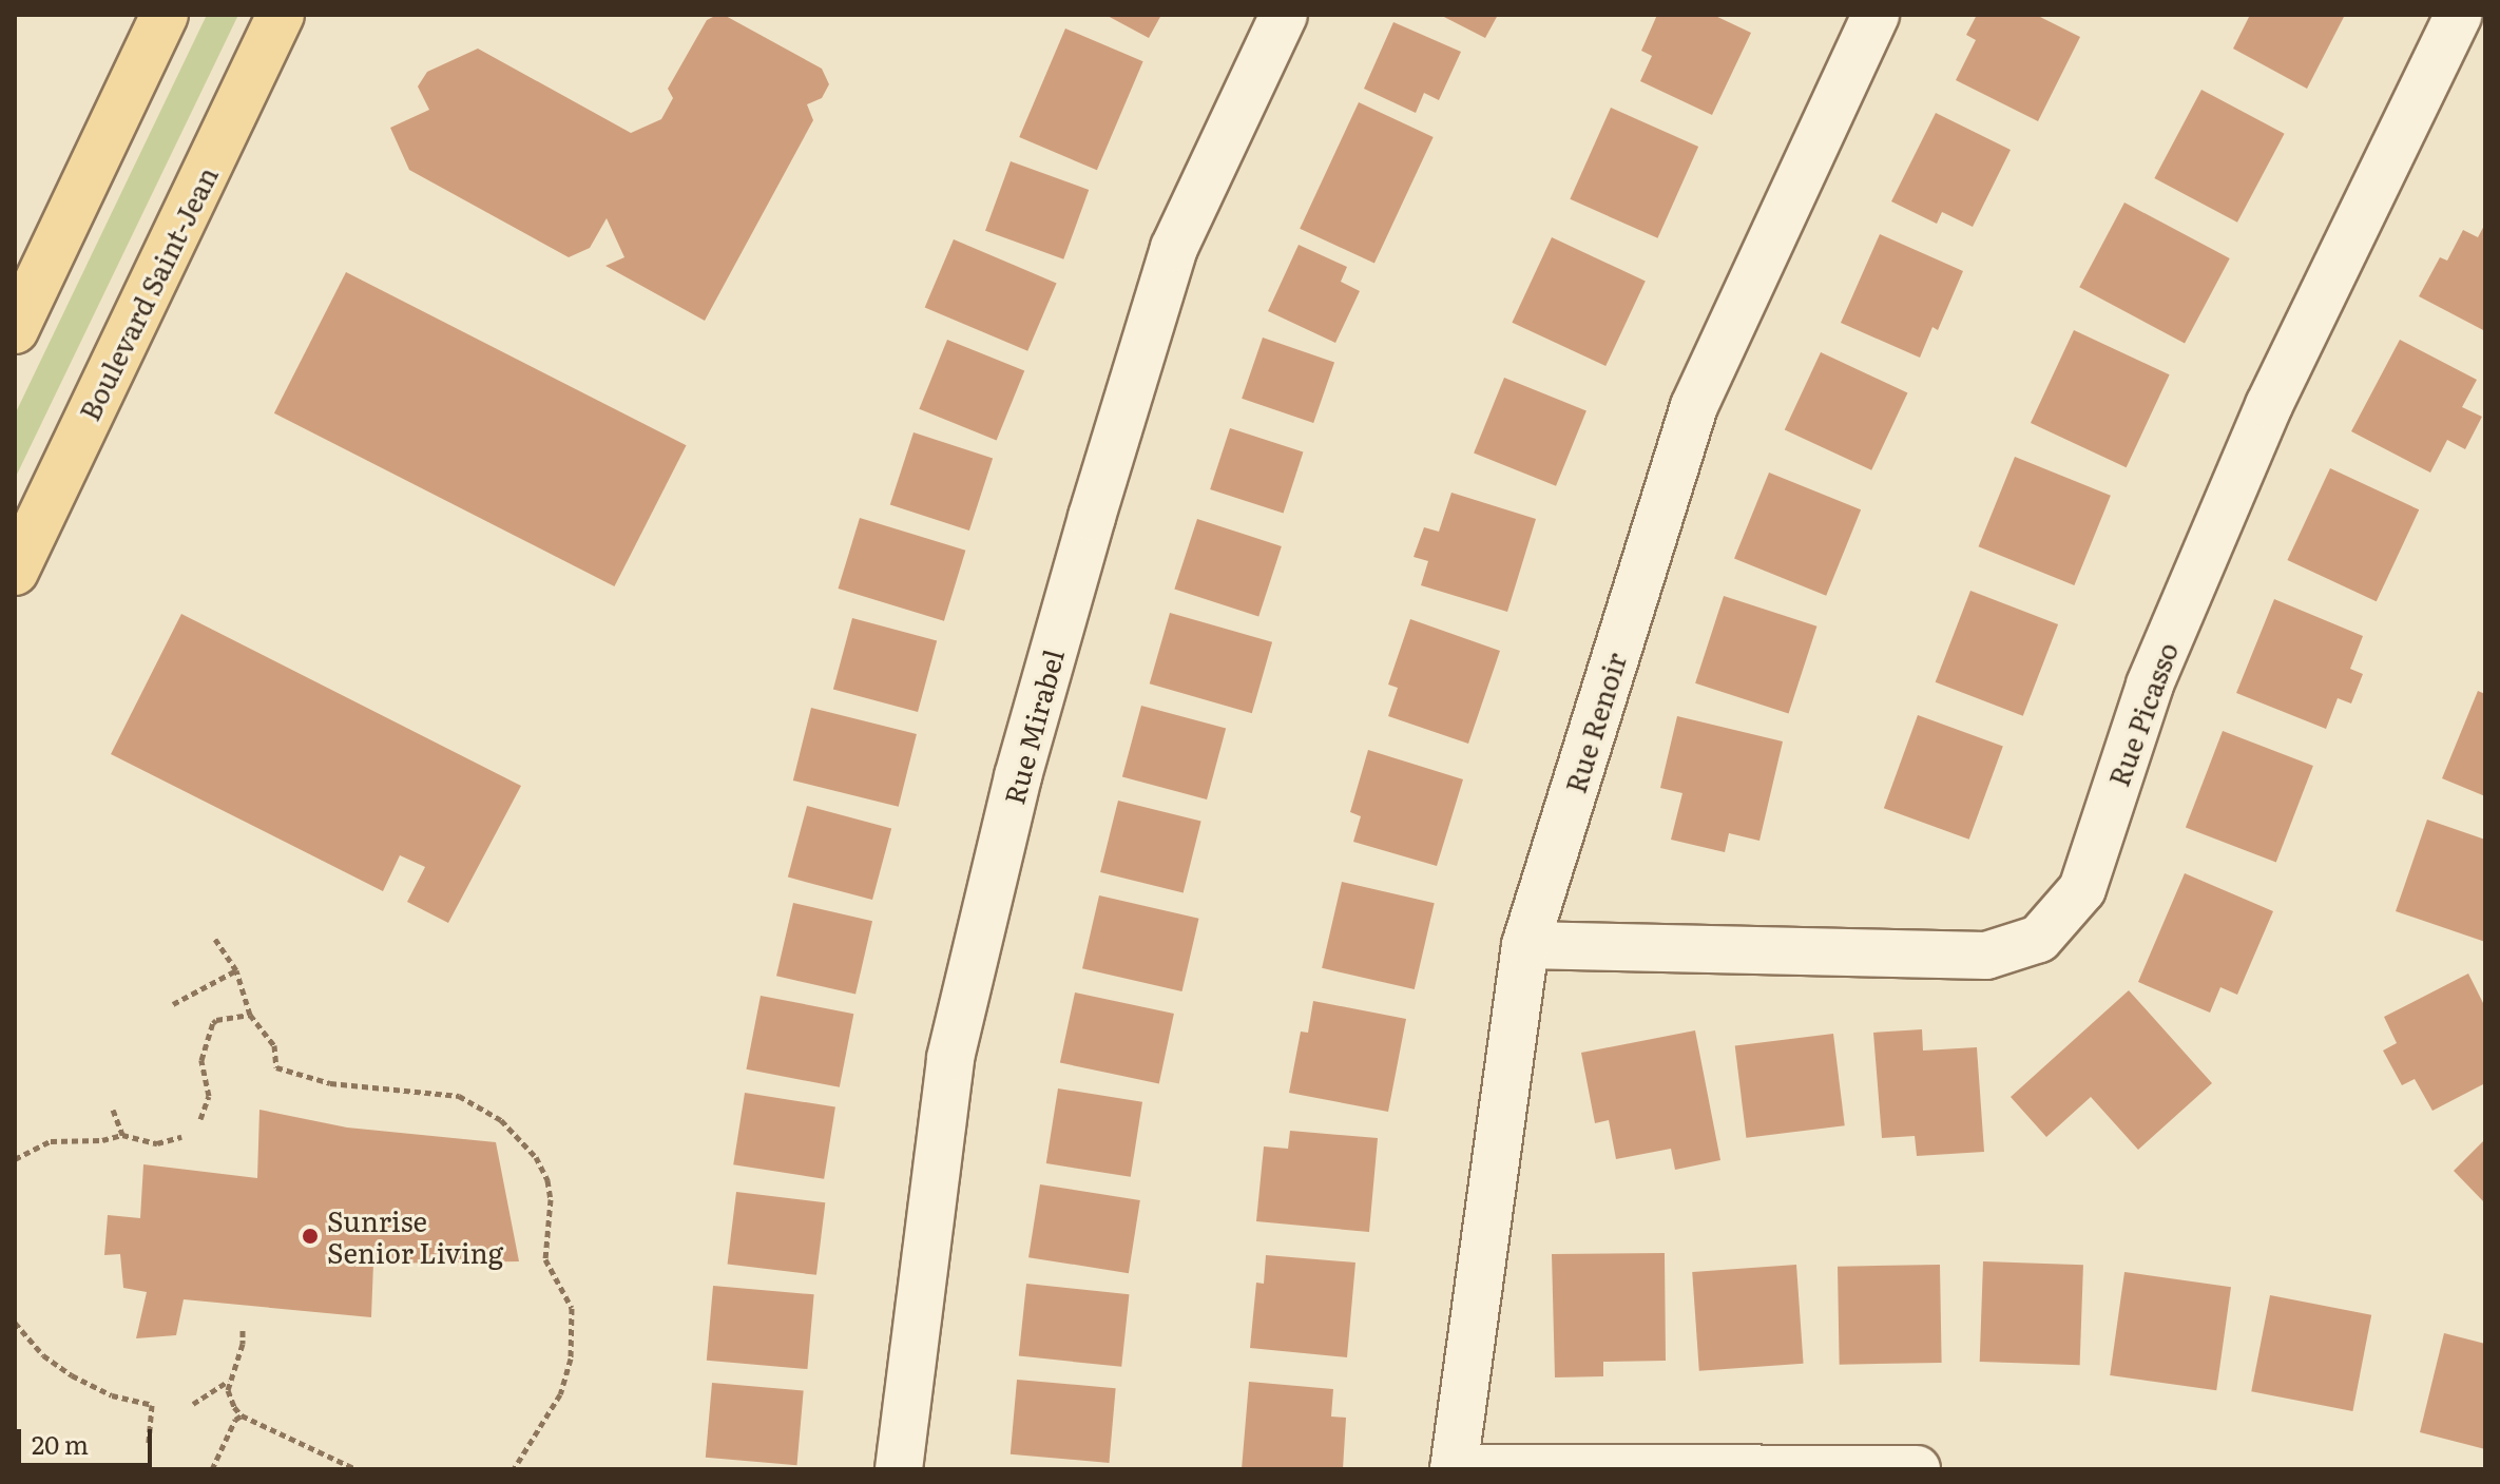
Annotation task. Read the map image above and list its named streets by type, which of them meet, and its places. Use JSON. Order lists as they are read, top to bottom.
{
  "streets": {
    "main road": ["Boulevard Saint-Jean"],
    "street": ["Rue Picasso", "Rue Renoir", "Rue Mirabel"]
  },
  "crossings": [
    ["Rue Picasso", "Rue Renoir"]
  ],
  "places": ["Sunrise Senior Living"],
  "scale_bar": "20 m"
}
